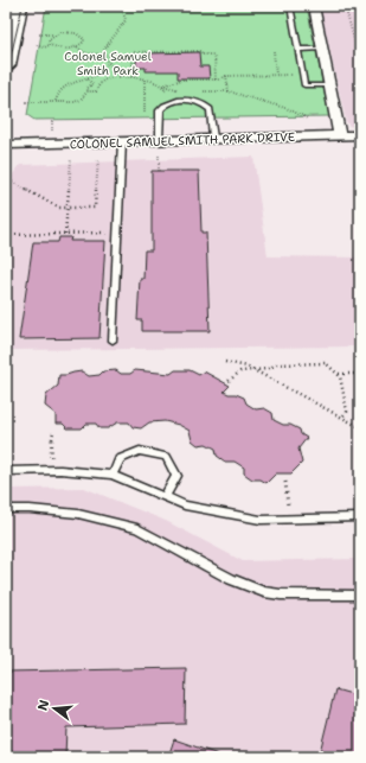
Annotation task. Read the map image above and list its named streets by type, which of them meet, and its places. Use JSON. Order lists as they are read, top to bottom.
{
  "streets": {
    "street": ["COLONEL SAMUEL SMITH PARK DRIVE"]
  },
  "parks": ["Colonel Samuel Smith Park"],
  "north": "left"
}
